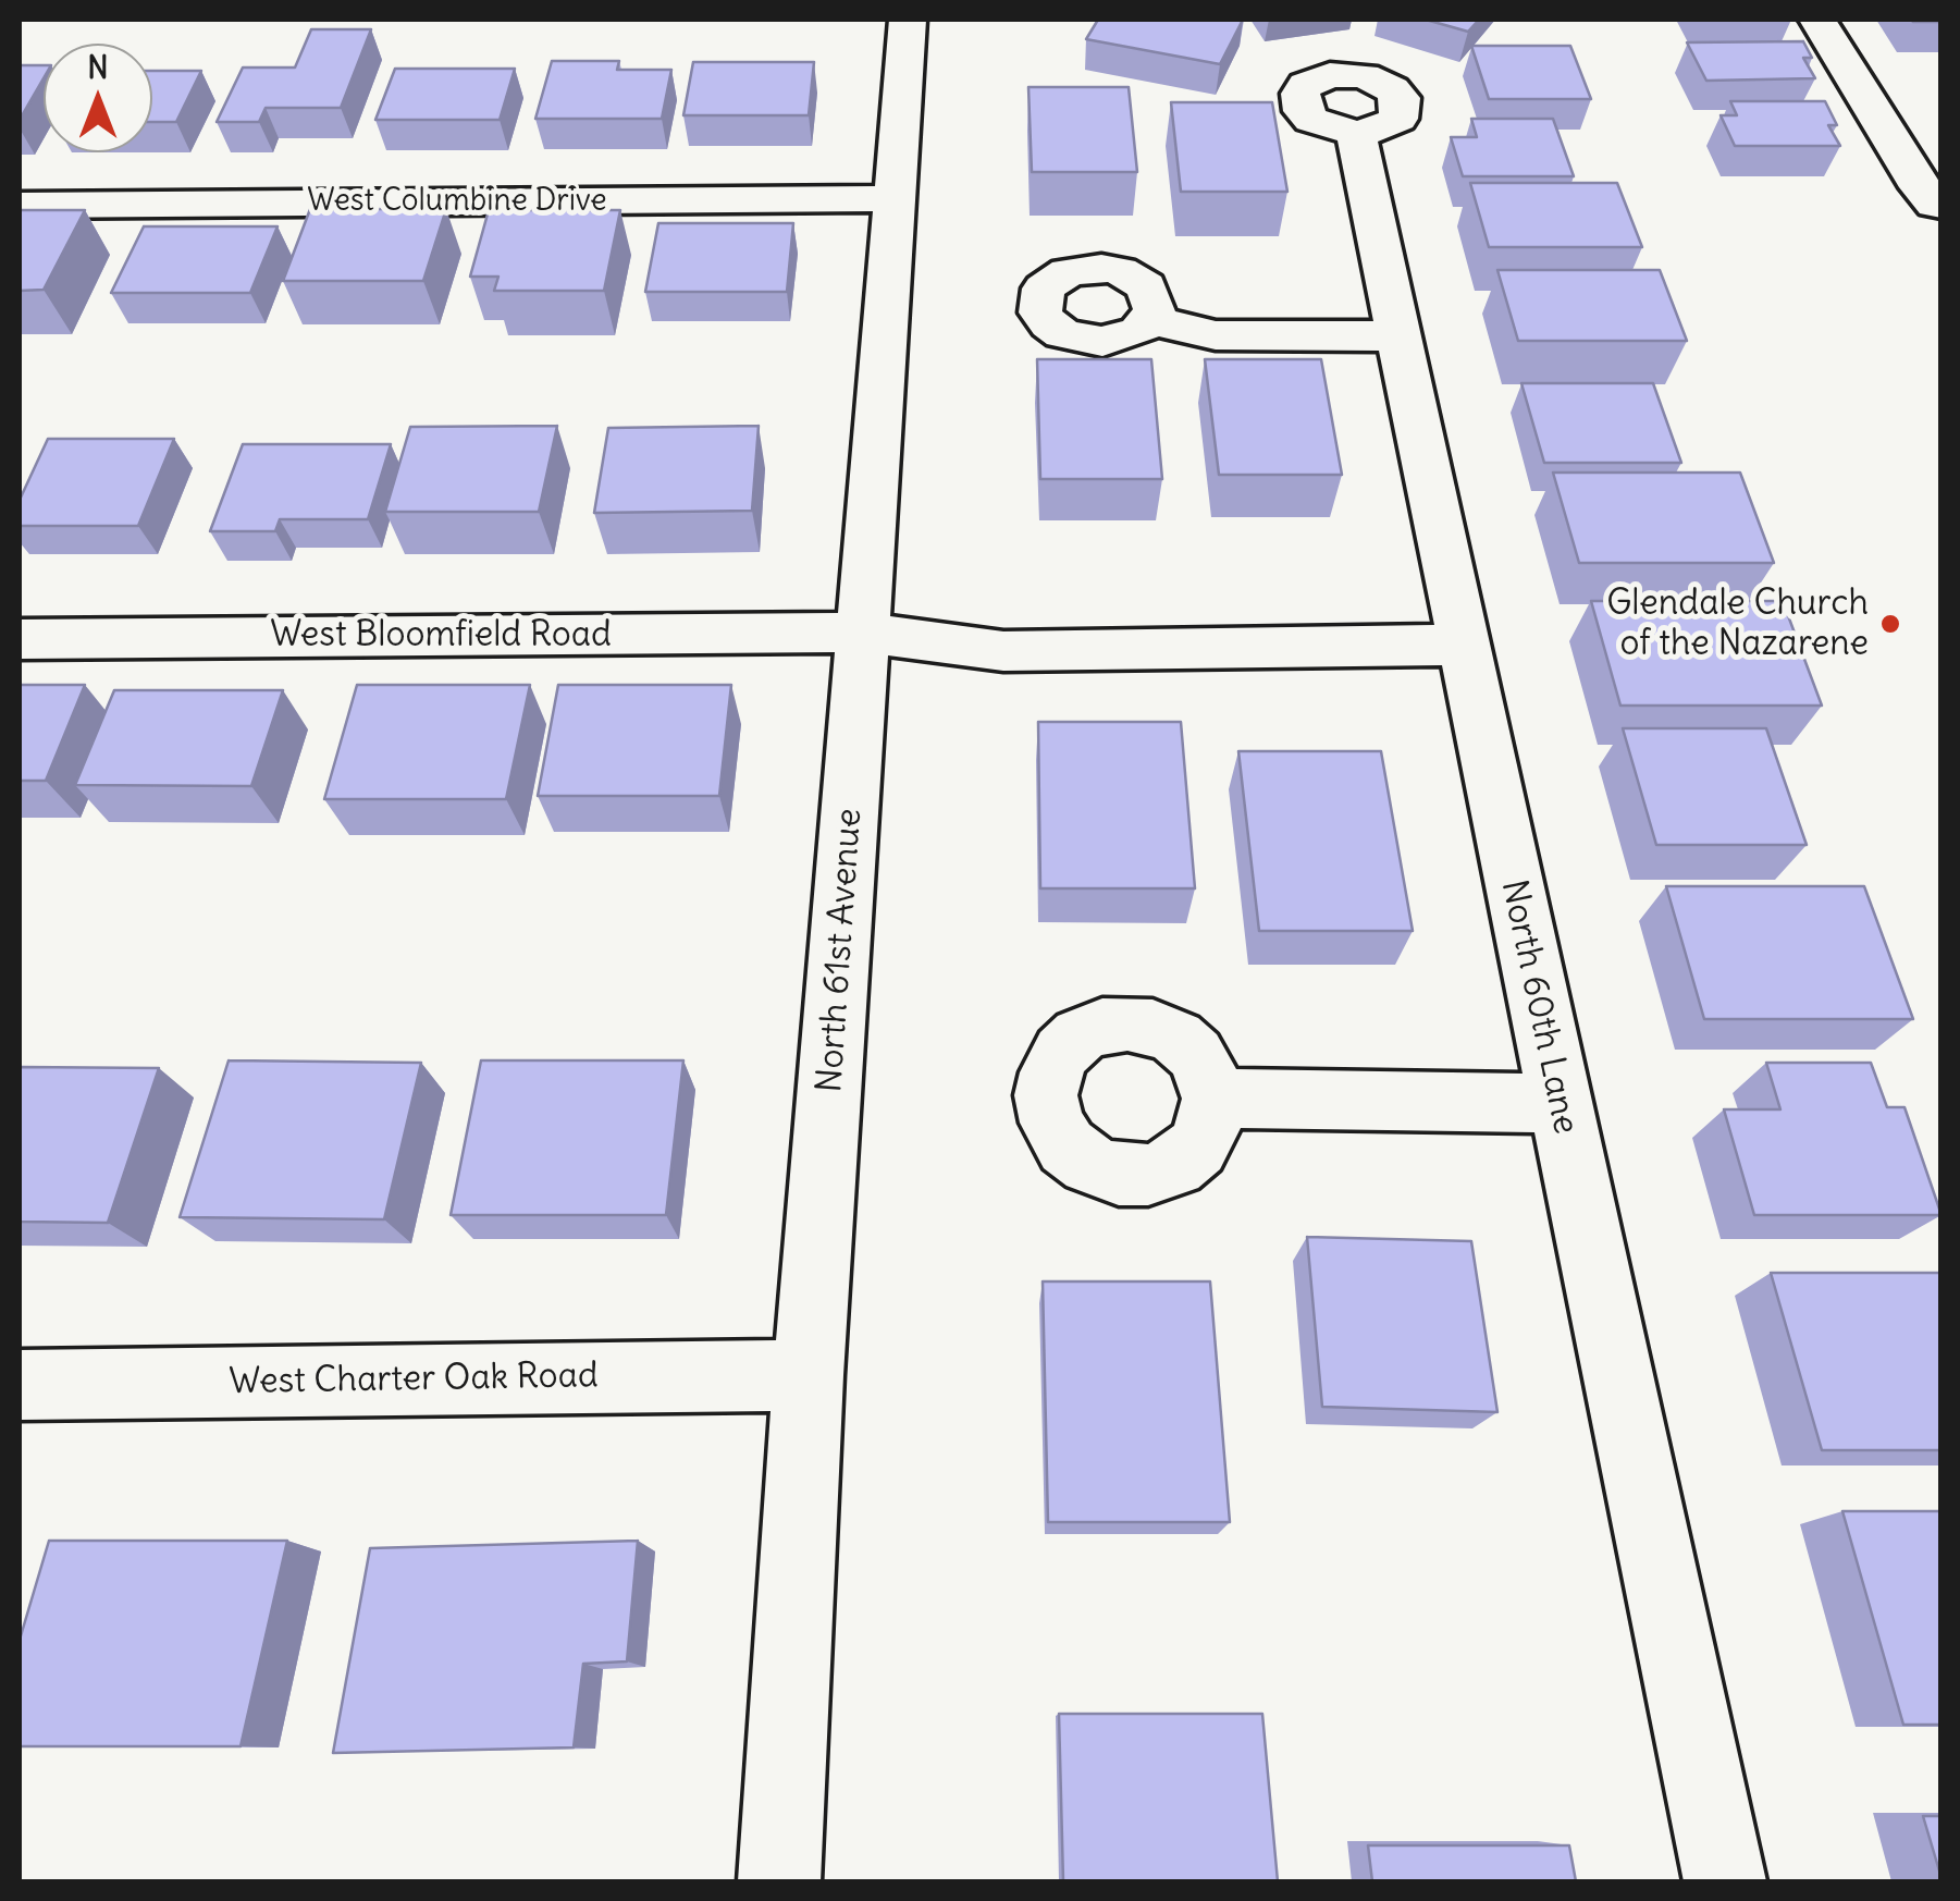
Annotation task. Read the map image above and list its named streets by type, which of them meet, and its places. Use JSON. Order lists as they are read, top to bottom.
{
  "streets": {
    "street": [
      "West Columbine Drive",
      "West Bloomfield Road",
      "North 61st Avenue",
      "North 60th Lane",
      "West Charter Oak Road"
    ]
  },
  "crossings": [
    ["West Columbine Drive", "North 61st Avenue"],
    ["West Bloomfield Road", "North 61st Avenue"],
    ["West Bloomfield Road", "North 60th Lane"],
    ["North 61st Avenue", "West Charter Oak Road"]
  ],
  "places": ["Glendale Church of the Nazarene"],
  "north": "top"
}
